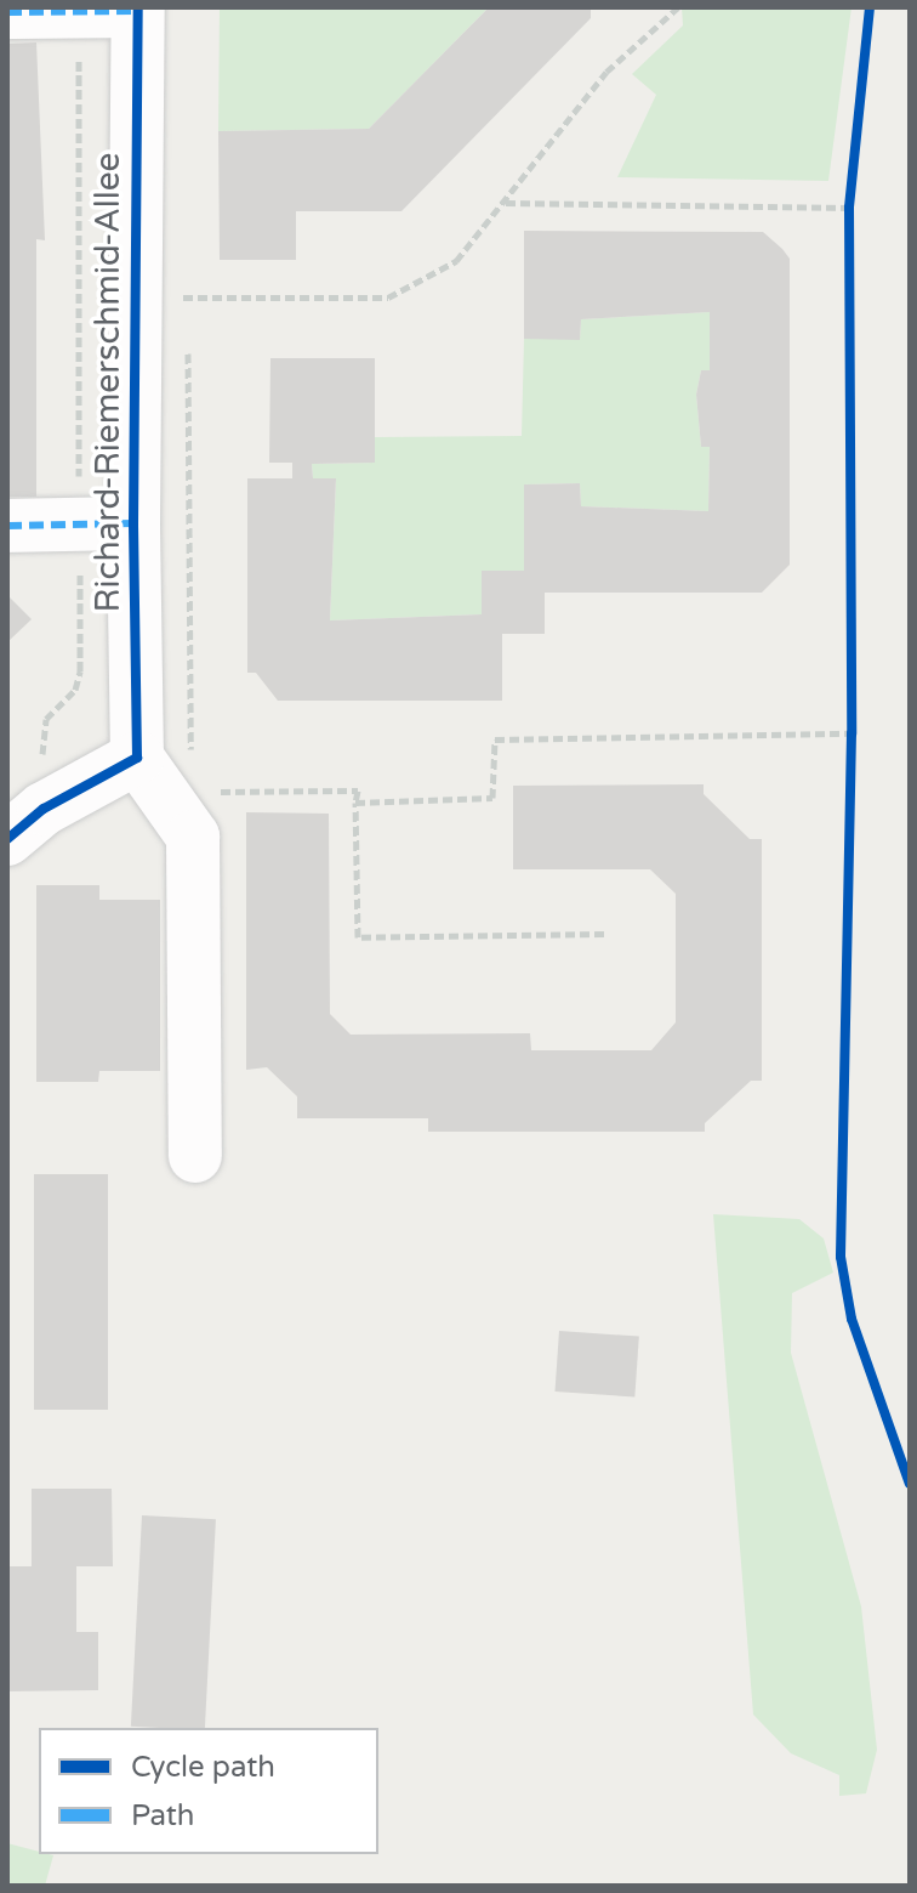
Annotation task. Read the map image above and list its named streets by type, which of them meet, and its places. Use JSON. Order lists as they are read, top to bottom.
{
  "streets": {
    "street": ["Richard-Riemerschmid-Allee"]
  },
  "legend": ["Cycle path", "Path"]
}
